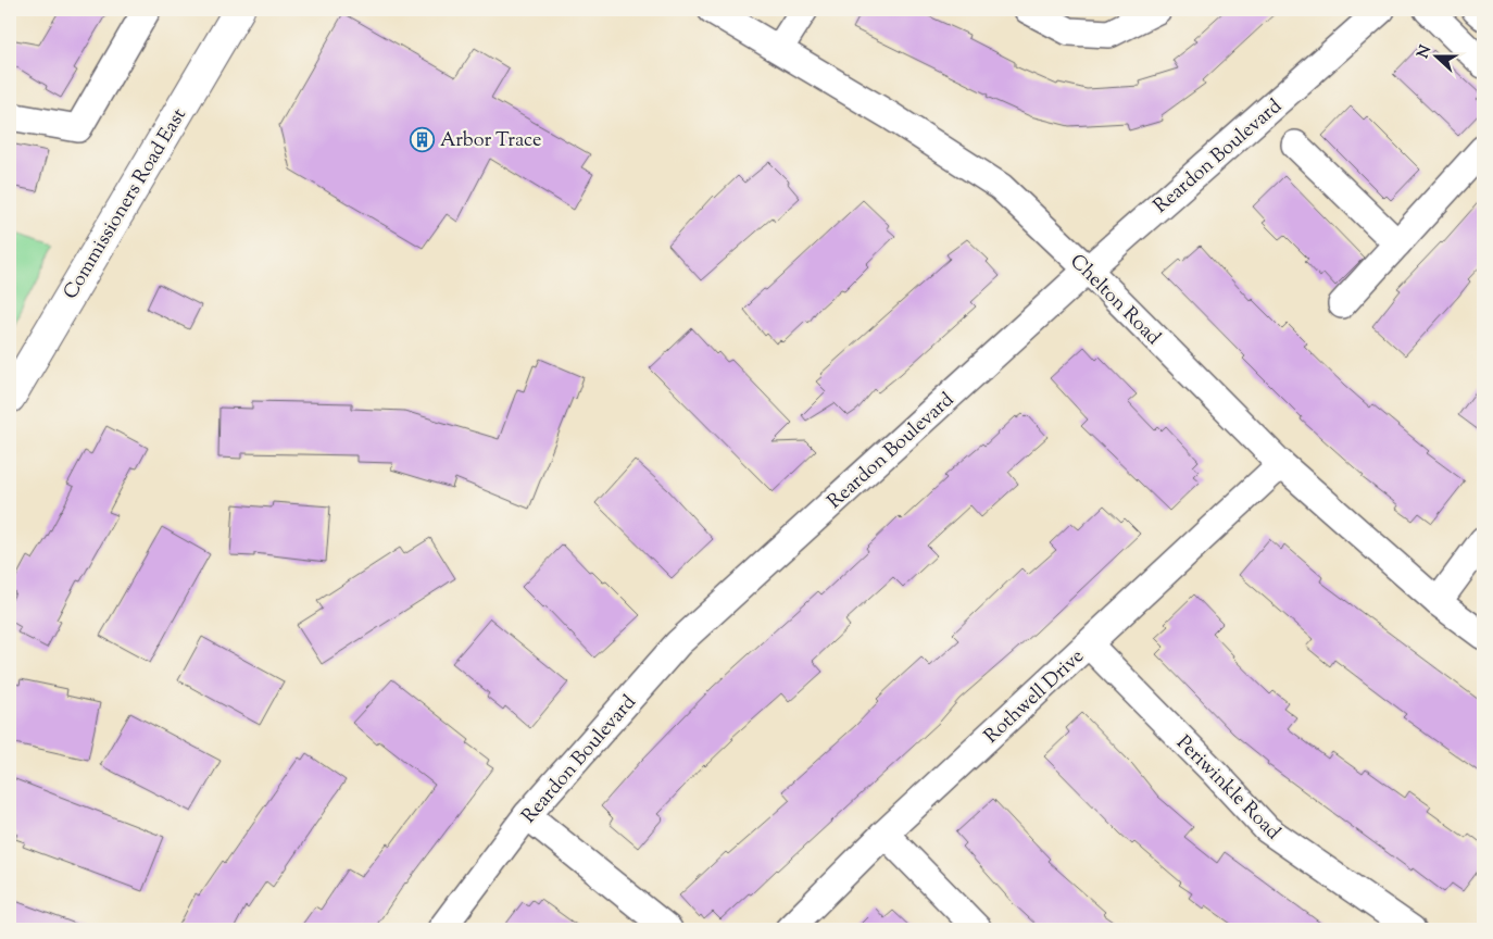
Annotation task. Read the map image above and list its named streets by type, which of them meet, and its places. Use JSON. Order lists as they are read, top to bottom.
{
  "streets": {
    "main road": ["Commissioners Road East"],
    "street": [
      "Reardon Boulevard",
      "Chelton Road",
      "Rothwell Drive",
      "Periwinkle Road"
    ]
  },
  "crossings": [
    ["Reardon Boulevard", "Chelton Road"],
    ["Chelton Road", "Rothwell Drive"],
    ["Rothwell Drive", "Periwinkle Road"]
  ],
  "places": {
    "building": ["Arbor Trace"]
  },
  "north": "left"
}
